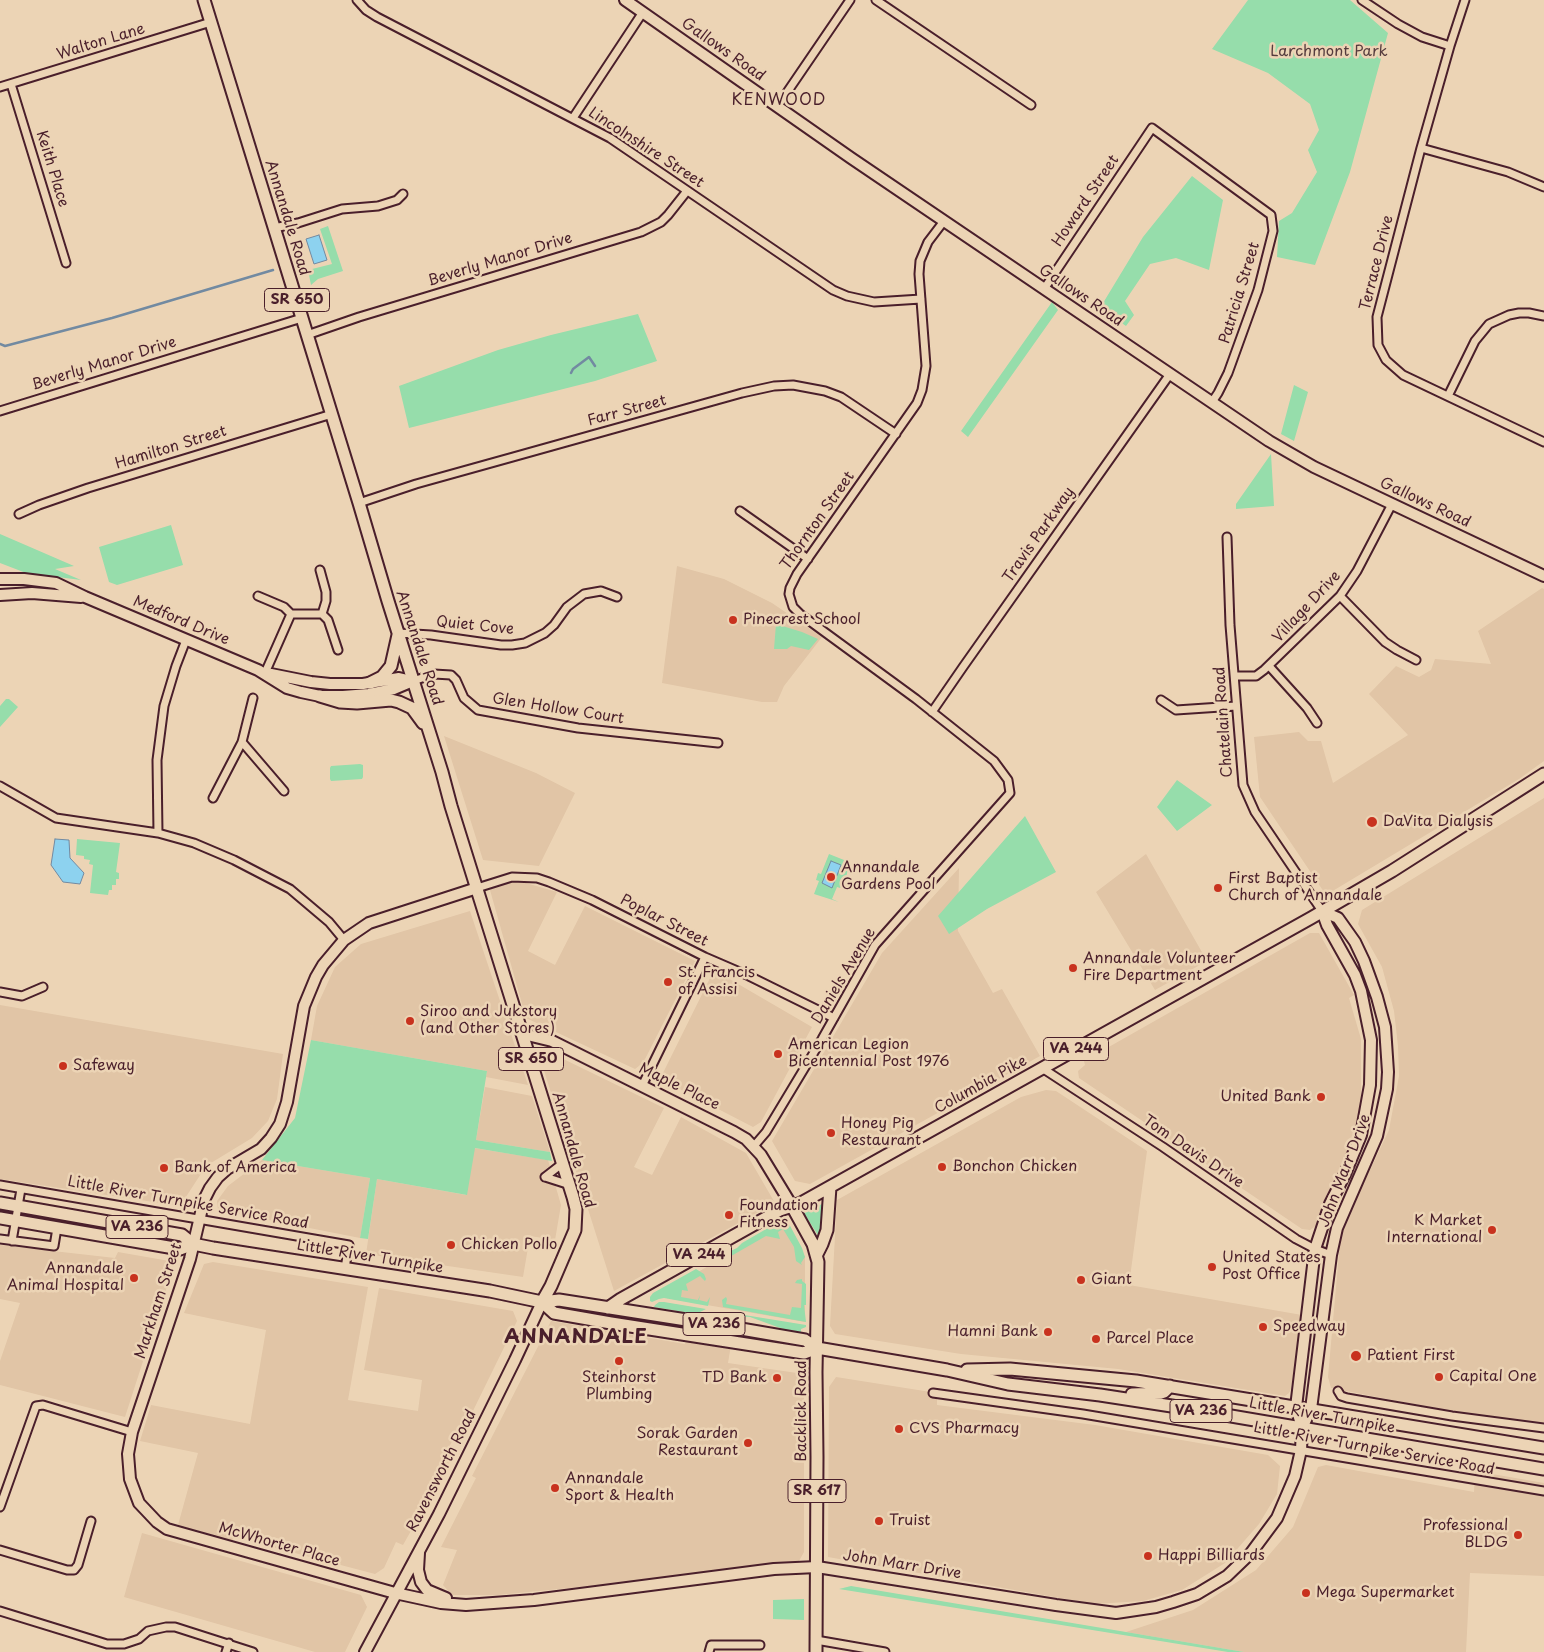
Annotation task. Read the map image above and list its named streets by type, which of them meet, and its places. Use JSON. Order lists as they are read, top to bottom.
{
  "streets": {
    "main road": [
      "Annandale Road",
      "SR 650",
      "VA 244",
      "Columbia Pike",
      "VA 236",
      "Little River Turnpike",
      "Backlick Road",
      "SR 617"
    ],
    "street": [
      "Walton Lane",
      "Gallows Road",
      "Lincolnshire Street",
      "Keith Place",
      "Howard Street",
      "Beverly Manor Drive",
      "Terrace Drive",
      "Patricia Street",
      "Farr Street",
      "Hamilton Street",
      "Thornton Street",
      "Travis Parkway",
      "Village Drive",
      "Medford Drive",
      "Quiet Cove",
      "Glen Hollow Court",
      "Chatelain Road",
      "Poplar Street",
      "Daniels Avenue",
      "Maple Place",
      "Tom Davis Drive",
      "John Marr Drive",
      "Little River Turnpike Service Road",
      "Markham Street",
      "Ravensworth Road",
      "McWhorter Place"
    ]
  },
  "crossings": [
    ["Walton Lane", "Keith Place"],
    ["Walton Lane", "Annandale Road"],
    ["Gallows Road", "Howard Street"],
    ["Gallows Road", "Patricia Street"],
    ["Gallows Road", "Thornton Street"],
    ["Gallows Road", "Travis Parkway"],
    ["Gallows Road", "Village Drive"],
    ["Lincolnshire Street", "Beverly Manor Drive"],
    ["Lincolnshire Street", "Thornton Street"],
    ["Howard Street", "Patricia Street"],
    ["Annandale Road", "Beverly Manor Drive"],
    ["Annandale Road", "Farr Street"],
    ["Annandale Road", "Hamilton Street"],
    ["Annandale Road", "Medford Drive"],
    ["Annandale Road", "Quiet Cove"],
    ["Annandale Road", "Glen Hollow Court"],
    ["Annandale Road", "Poplar Street"],
    ["Annandale Road", "Maple Place"],
    ["Annandale Road", "Little River Turnpike"],
    ["Annandale Road", "Markham Street"],
    ["Annandale Road", "Ravensworth Road"],
    ["Farr Street", "Thornton Street"],
    ["Thornton Street", "Travis Parkway"],
    ["Thornton Street", "Daniels Avenue"],
    ["Village Drive", "Chatelain Road"],
    ["Medford Drive", "Glen Hollow Court"],
    ["Chatelain Road", "Columbia Pike"],
    ["Chatelain Road", "John Marr Drive"],
    ["Poplar Street", "Daniels Avenue"],
    ["Poplar Street", "Markham Street"],
    ["Daniels Avenue", "Maple Place"],
    ["Columbia Pike", "Maple Place"],
    ["Columbia Pike", "Tom Davis Drive"],
    ["Columbia Pike", "John Marr Drive"],
    ["Columbia Pike", "Little River Turnpike"],
    ["Columbia Pike", "Backlick Road"],
    ["Maple Place", "Backlick Road"],
    ["Tom Davis Drive", "John Marr Drive"],
    ["John Marr Drive", "Little River Turnpike Service Road"],
    ["John Marr Drive", "Little River Turnpike"],
    ["John Marr Drive", "Backlick Road"],
    ["John Marr Drive", "Ravensworth Road"],
    ["John Marr Drive", "McWhorter Place"],
    ["Little River Turnpike Service Road", "Little River Turnpike"],
    ["Little River Turnpike Service Road", "Markham Street"],
    ["Little River Turnpike", "Markham Street"],
    ["Little River Turnpike", "Backlick Road"],
    ["Little River Turnpike", "Ravensworth Road"],
    ["Markham Street", "McWhorter Place"],
    ["Ravensworth Road", "McWhorter Place"]
  ],
  "districts": ["KENWOOD", "ANNANDALE"],
  "parks": ["Larchmont Park"],
  "places": [
    "Pinecrest School",
    "DaVita Dialysis",
    "Annandale Gardens Pool",
    "First Baptist Church of Annandale",
    "Annandale Volunteer Fire Department",
    "St. Francis of Assisi",
    "Siroo and Jukstory (and Other Stores)",
    "American Legion Bicentennial Post 1976",
    "Safeway",
    "United Bank",
    "Honey Pig Restaurant",
    "Bonchon Chicken",
    "Bank of America",
    "Foundation Fitness",
    "K Market International",
    "Chicken Pollo",
    "United States Post Office",
    "Annandale Animal Hospital",
    "Giant",
    "Speedway",
    "Hamni Bank",
    "Parcel Place",
    "Patient First",
    "Steinhorst Plumbing",
    "Capital One",
    "TD Bank",
    "CVS Pharmacy",
    "Sorak Garden Restaurant",
    "Annandale Sport & Health",
    "Truist",
    "Professional BLDG",
    "Happi Billiards",
    "Mega Supermarket"
  ]
}
